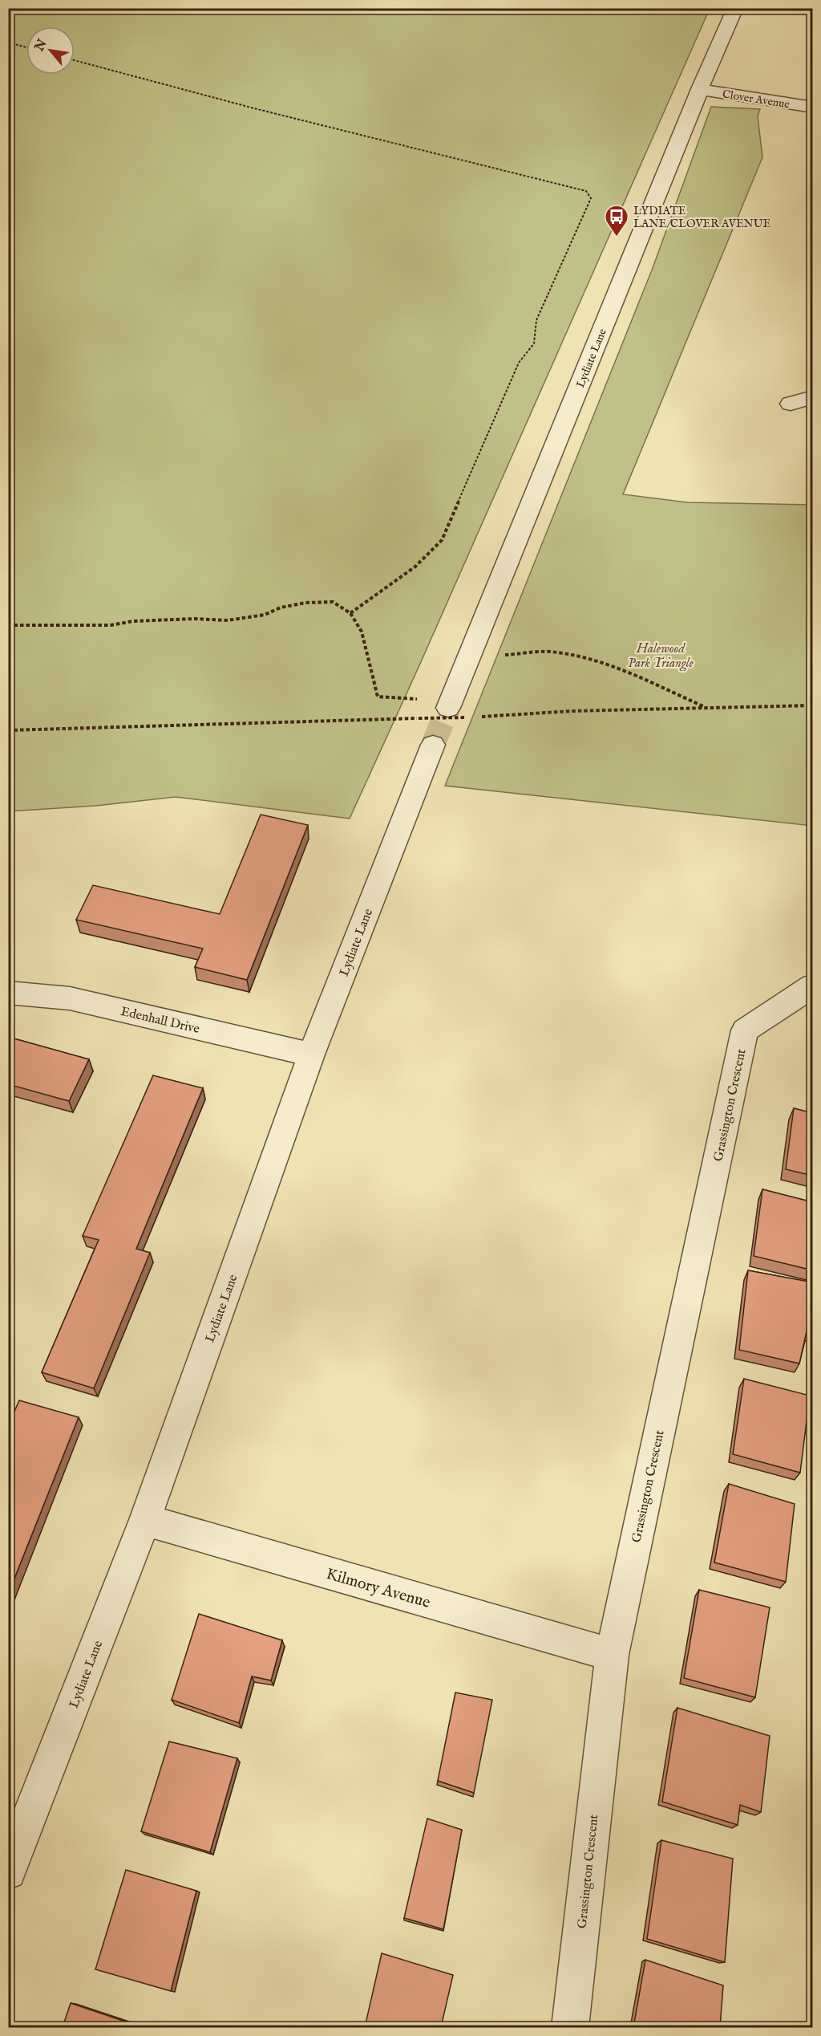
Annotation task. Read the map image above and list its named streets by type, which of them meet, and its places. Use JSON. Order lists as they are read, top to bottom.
{
  "streets": {
    "street": [
      "Clover Avenue",
      "Lydiate Lane",
      "Edenhall Drive",
      "Grassington Crescent",
      "Kilmory Avenue"
    ]
  },
  "crossings": [
    ["Clover Avenue", "Lydiate Lane"],
    ["Lydiate Lane", "Edenhall Drive"],
    ["Lydiate Lane", "Kilmory Avenue"],
    ["Grassington Crescent", "Kilmory Avenue"]
  ],
  "parks": ["Halewood Park Triangle"],
  "places": {
    "bus stop": ["LYDIATE LANE/CLOVER AVENUE"]
  },
  "north": "top left"
}
